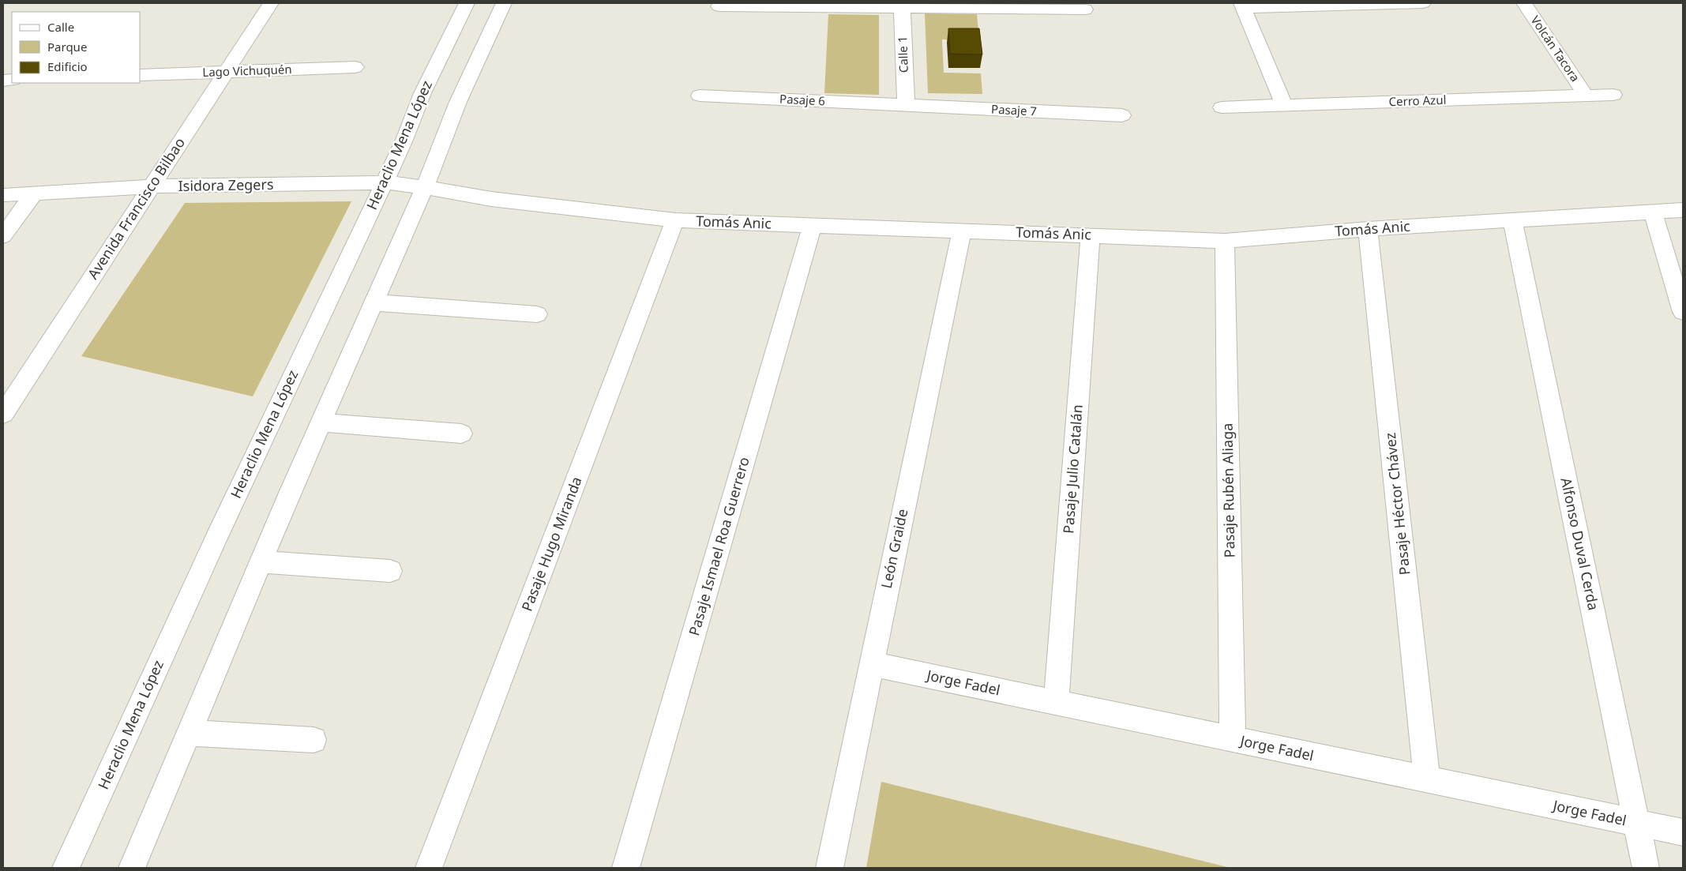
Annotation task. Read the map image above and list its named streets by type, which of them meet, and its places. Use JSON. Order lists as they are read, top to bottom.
{
  "streets": {
    "street": [
      "Volcán Tacora",
      "Calle 1",
      "Lago Vichuquén",
      "Pasaje 6",
      "Cerro Azul",
      "Pasaje 7",
      "Heraclio Mena López",
      "Isidora Zegers",
      "Avenida Francisco Bilbao",
      "Tomás Anic",
      "Pasaje Julio Catalán",
      "Pasaje Rubén Aliaga",
      "Pasaje Héctor Chávez",
      "Pasaje Hugo Miranda",
      "Alfonso Duval Cerda",
      "Pasaje Ismael Roa Guerrero",
      "León Graide",
      "Jorge Fadel"
    ]
  },
  "crossings": [
    ["Volcán Tacora", "Cerro Azul"],
    ["Calle 1", "Pasaje 6"],
    ["Calle 1", "Pasaje 7"],
    ["Lago Vichuquén", "Avenida Francisco Bilbao"],
    ["Pasaje 6", "Pasaje 7"],
    ["Heraclio Mena López", "Isidora Zegers"],
    ["Isidora Zegers", "Avenida Francisco Bilbao"],
    ["Isidora Zegers", "Tomás Anic"],
    ["Tomás Anic", "Pasaje Julio Catalán"],
    ["Tomás Anic", "Pasaje Rubén Aliaga"],
    ["Tomás Anic", "Pasaje Héctor Chávez"],
    ["Tomás Anic", "Pasaje Hugo Miranda"],
    ["Tomás Anic", "Alfonso Duval Cerda"],
    ["Tomás Anic", "Pasaje Ismael Roa Guerrero"],
    ["Tomás Anic", "León Graide"],
    ["Pasaje Julio Catalán", "Jorge Fadel"],
    ["Pasaje Rubén Aliaga", "Jorge Fadel"],
    ["Pasaje Héctor Chávez", "Jorge Fadel"],
    ["Alfonso Duval Cerda", "Jorge Fadel"],
    ["León Graide", "Jorge Fadel"]
  ],
  "legend": ["Calle", "Parque", "Edificio"]
}
